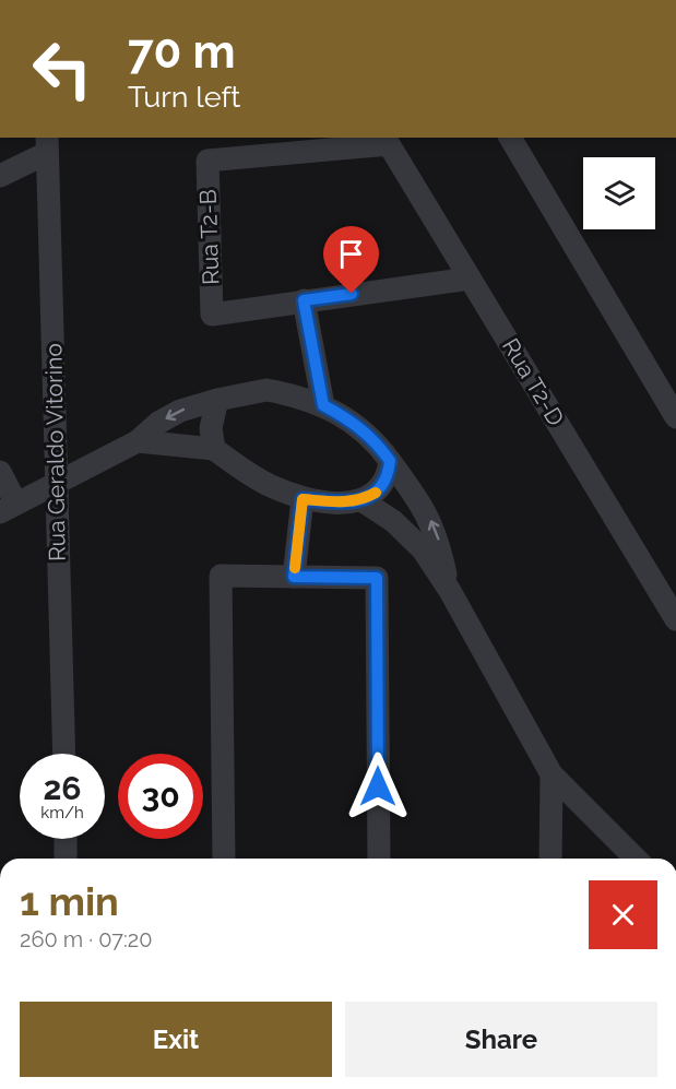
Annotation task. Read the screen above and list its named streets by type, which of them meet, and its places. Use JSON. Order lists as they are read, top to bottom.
{
  "streets": {
    "street": ["Rua T2-B", "Rua T2-D", "Rua Geraldo Vitorino"]
  },
  "crossings": [
    ["Rua T2-B", "Rua T2-D"]
  ],
  "page": {
    "turn": ["70 m", "Turn left"],
    "speed": "26 km/h",
    "limit": "30",
    "heading": ["1 min", "260 m · 07:20"],
    "buttons": ["Exit", "Share"]
  }
}
